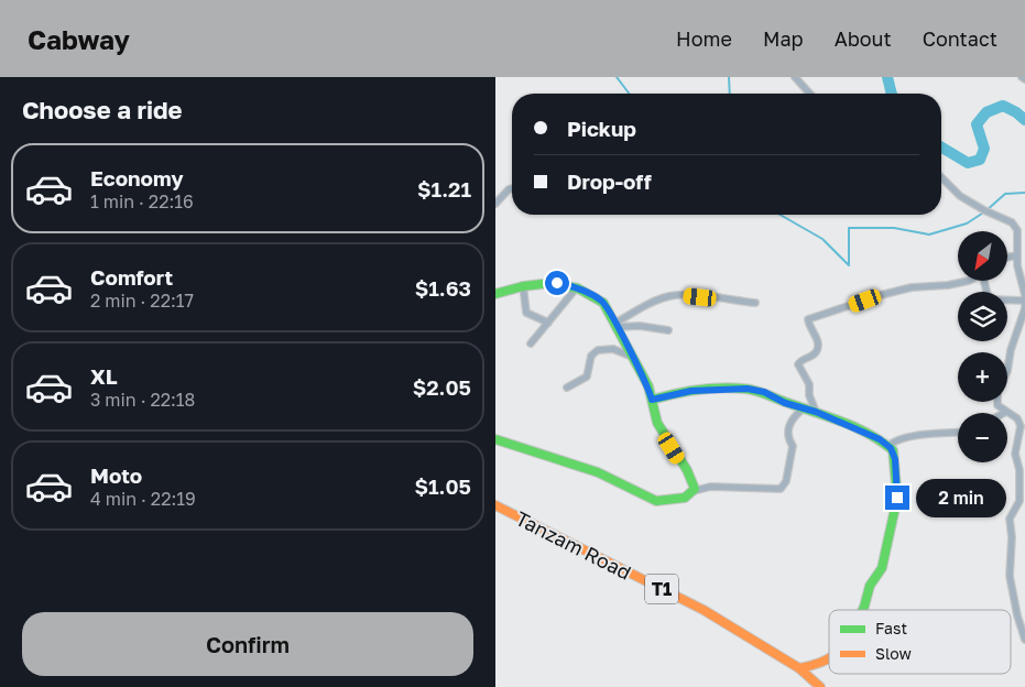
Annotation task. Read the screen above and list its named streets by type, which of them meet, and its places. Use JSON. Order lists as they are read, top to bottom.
{
  "streets": {
    "main road": ["Tanzam Road", "T1"]
  },
  "legend": ["Fast", "Slow"],
  "north": "bottom left",
  "page": {
    "header": "Cabway",
    "nav": [
      "Home",
      "Map",
      "About",
      "Contact"
    ],
    "heading": "Choose a ride",
    "banner": ["Pickup", "Drop-off"],
    "list": [
      {
        "name": "Economy",
        "note": "1 min · 22:16",
        "value": "$1.21"
      },
      {
        "name": "Comfort",
        "note": "2 min · 22:17",
        "value": "$1.63"
      },
      {
        "name": "XL",
        "note": "3 min · 22:18",
        "value": "$2.05"
      },
      {
        "name": "Moto",
        "note": "4 min · 22:19",
        "value": "$1.05"
      }
    ],
    "map_buttons": ["+", "−"],
    "bubble": "2 min",
    "buttons": "Confirm"
  }
}
